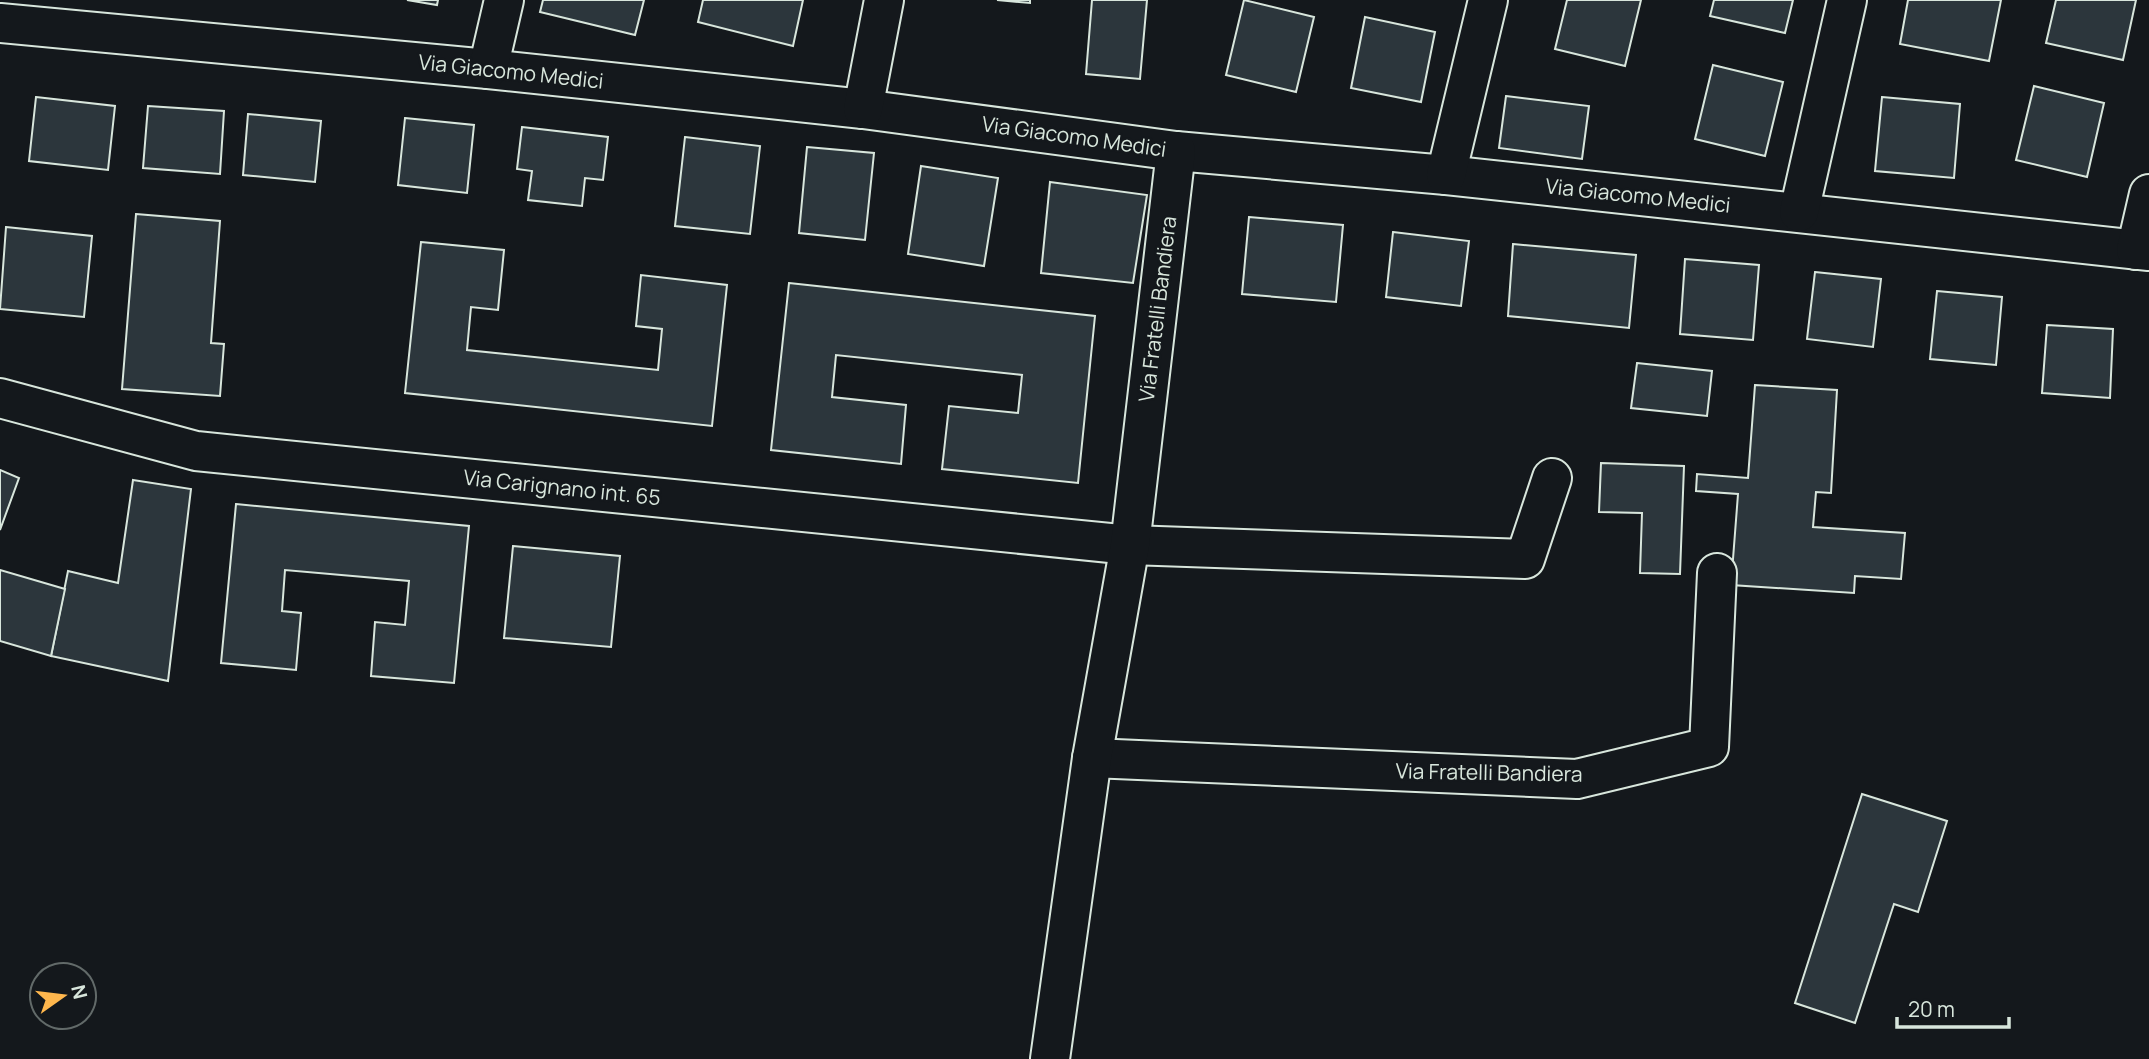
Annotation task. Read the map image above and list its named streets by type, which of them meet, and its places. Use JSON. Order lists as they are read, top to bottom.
{
  "streets": {
    "street": ["Via Giacomo Medici", "Via Fratelli Bandiera", "Via Carignano int. 65"]
  },
  "crossings": [
    ["Via Giacomo Medici", "Via Fratelli Bandiera"],
    ["Via Fratelli Bandiera", "Via Carignano int. 65"]
  ],
  "scale_bar": "20 m",
  "north": "right"
}
